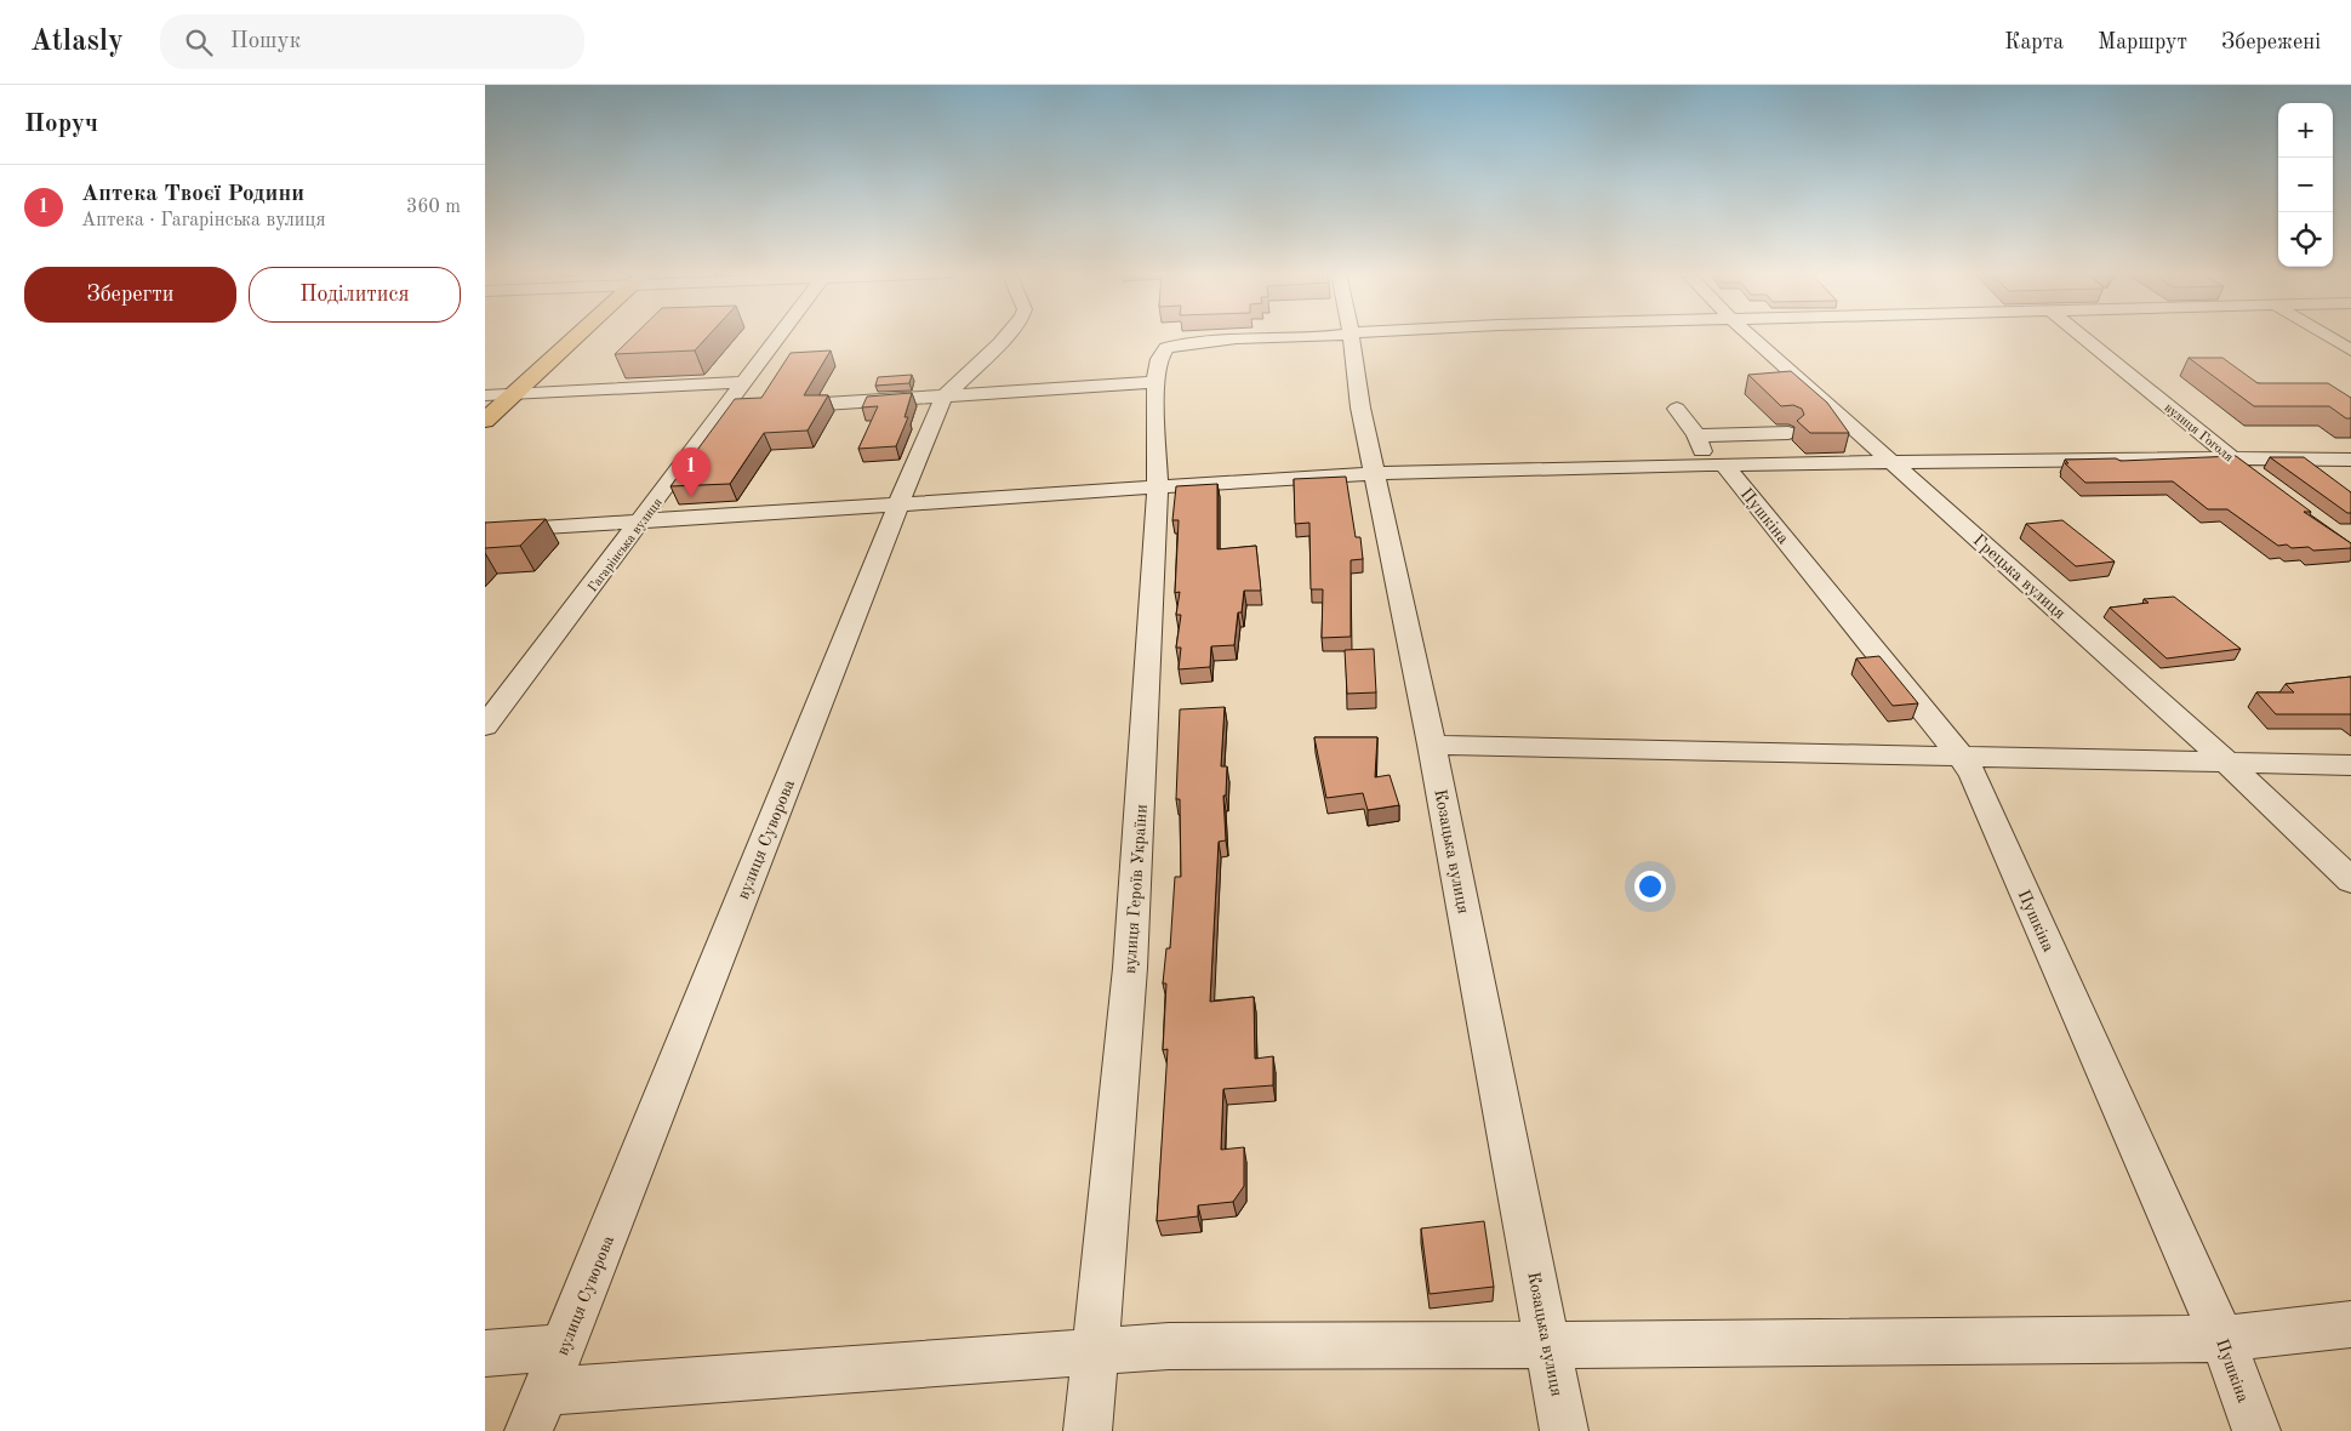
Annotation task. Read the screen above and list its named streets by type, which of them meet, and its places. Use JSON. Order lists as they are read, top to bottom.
{
  "streets": {
    "street": [
      "вулиця Гоголя",
      "Пушкіна",
      "Гагарінська вулиця",
      "Грецька вулиця",
      "вулиця Суворова",
      "Козацька вулиця",
      "вулиця Героїв України"
    ]
  },
  "page": {
    "header": "Atlasly",
    "search": "Пошук",
    "nav": ["Карта", "Маршрут", "Збережені"],
    "heading": "Поруч",
    "map_buttons": ["+", "−"],
    "list": [
      {
        "mark": "1",
        "name": "Аптека Твоєї Родини",
        "note": "Аптека · Гагарінська вулиця",
        "value": "360 m"
      }
    ],
    "buttons": ["Зберегти", "Поділитися"],
    "pins": "1"
  }
}
